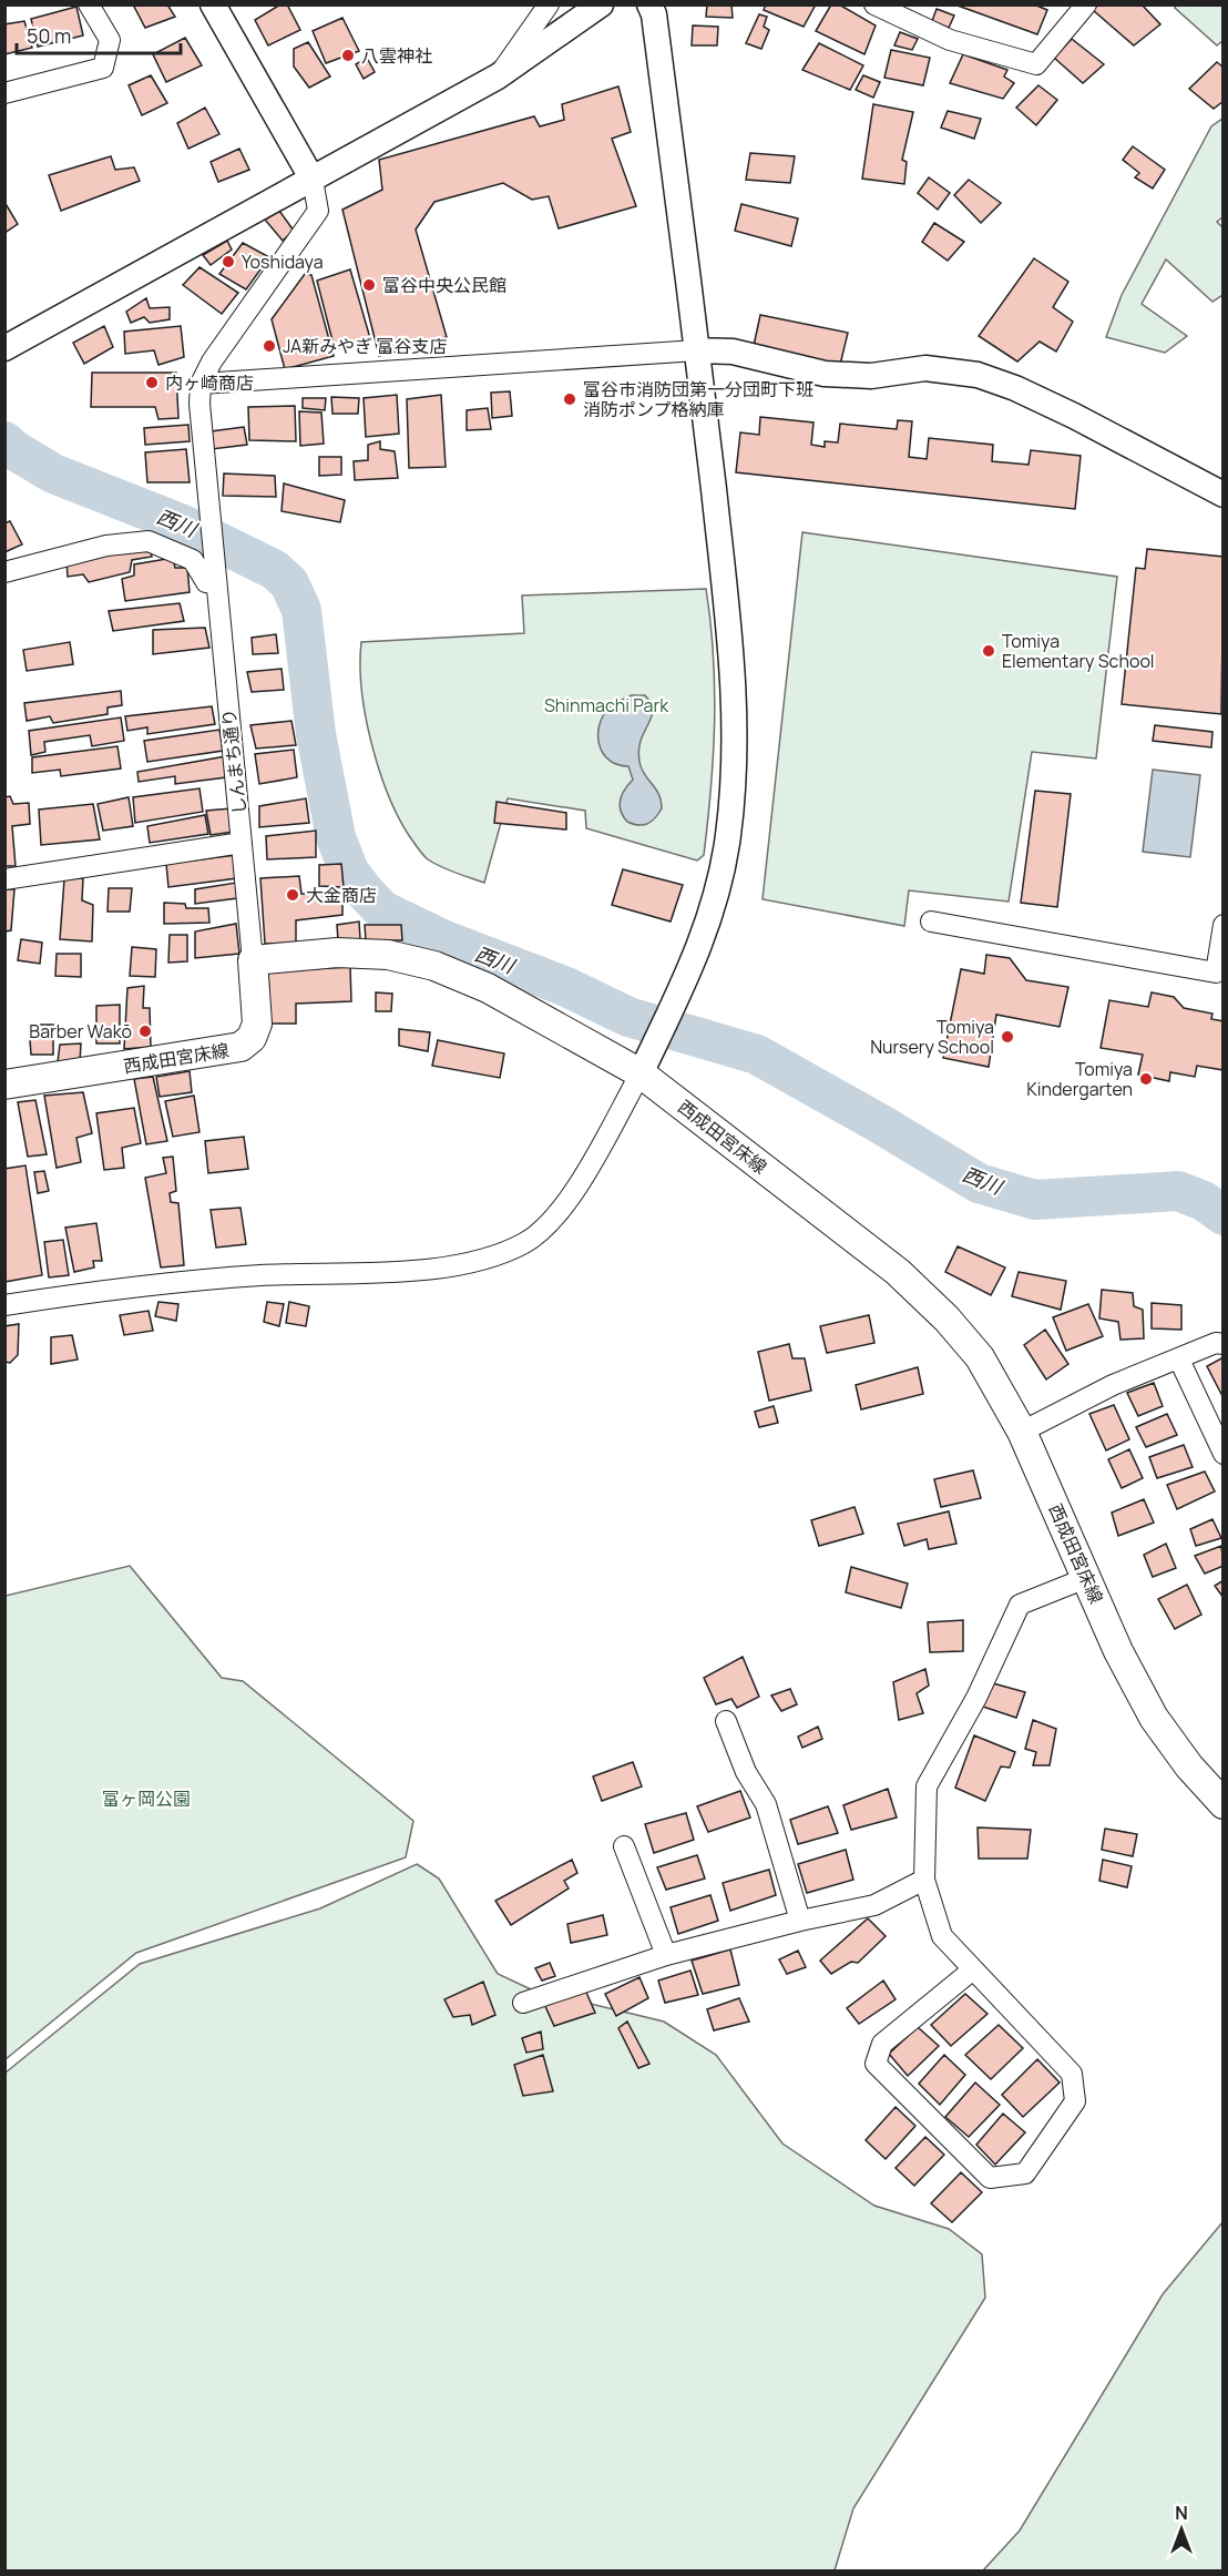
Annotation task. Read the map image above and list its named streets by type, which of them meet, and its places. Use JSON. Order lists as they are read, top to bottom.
{
  "streets": {
    "main road": ["西成田宮床線"],
    "street": ["しんまち通り"]
  },
  "crossings": [
    ["しんまち通り", "西成田宮床線"]
  ],
  "water": ["西川"],
  "parks": ["Shinmachi Park", "富ヶ岡公園"],
  "places": [
    "八雲神社",
    "Yoshidaya",
    "富谷中央公民館",
    "JA新みやぎ 富谷支店",
    "内ヶ崎商店",
    "富谷市消防団第一分団町下班 消防ポンプ格納庫",
    "Tomiya Elementary School",
    "大金商店",
    "Barber Wakō",
    "Tomiya Nursery School",
    "Tomiya Kindergarten"
  ],
  "scale_bar": "50 m",
  "north": "top"
}
